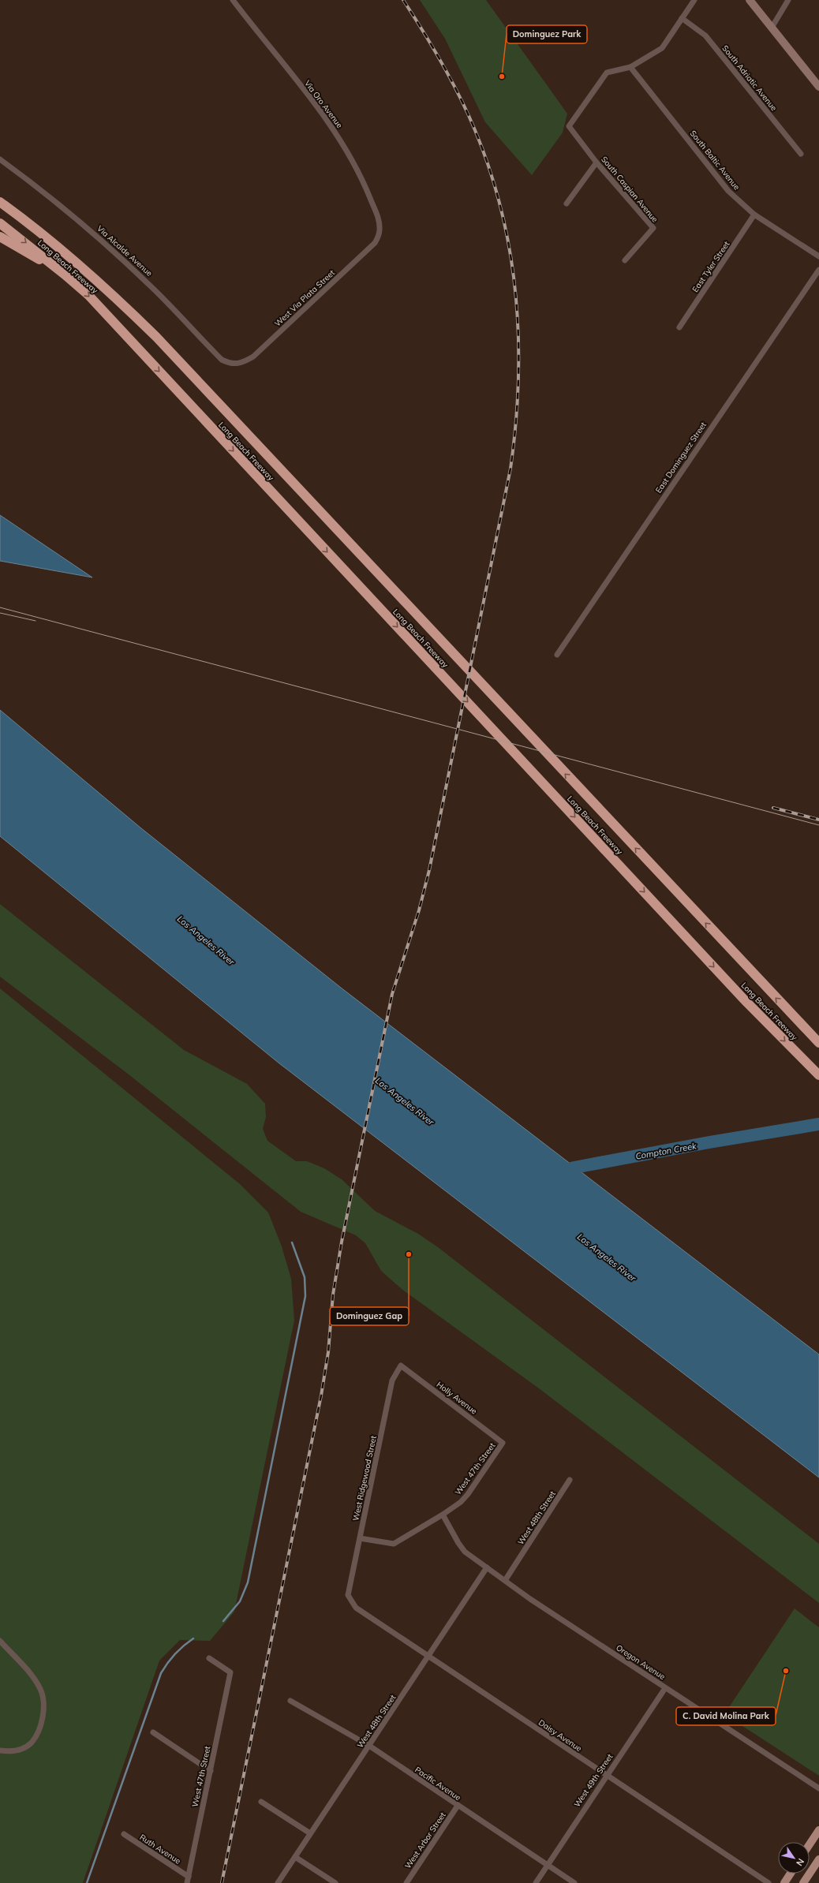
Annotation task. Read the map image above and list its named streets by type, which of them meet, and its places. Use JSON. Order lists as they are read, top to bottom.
{
  "streets": {
    "highway": ["Long Beach Freeway"],
    "street": [
      "South Adriatic Avenue",
      "Via Oro Avenue",
      "South Baltic Avenue",
      "South Caspian Avenue",
      "Via Alcalde Avenue",
      "East Tyler Street",
      "West Via Plata Street",
      "East Dominguez Street",
      "Holly Avenue",
      "West 47th Street",
      "West Ridgewood Street",
      "West 48th Street",
      "Oregon Avenue",
      "Daisy Avenue",
      "West 49th Street",
      "Pacific Avenue",
      "West Arbor Street",
      "Ruth Avenue"
    ]
  },
  "crossings": [
    ["Via Oro Avenue", "West Via Plata Street"],
    ["South Baltic Avenue", "South Caspian Avenue"],
    ["South Baltic Avenue", "East Tyler Street"],
    ["Via Alcalde Avenue", "West Via Plata Street"],
    ["Holly Avenue", "West 47th Street"],
    ["Holly Avenue", "West Ridgewood Street"],
    ["West 47th Street", "West Ridgewood Street"],
    ["West 47th Street", "Oregon Avenue"],
    ["West 47th Street", "Ruth Avenue"],
    ["West Ridgewood Street", "Daisy Avenue"],
    ["West 48th Street", "Oregon Avenue"],
    ["West 48th Street", "Daisy Avenue"],
    ["West 48th Street", "Pacific Avenue"],
    ["Oregon Avenue", "West 49th Street"],
    ["Daisy Avenue", "West 49th Street"],
    ["West 49th Street", "Pacific Avenue"],
    ["Pacific Avenue", "West Arbor Street"]
  ],
  "water": ["Los Angeles River", "Compton Creek"],
  "places": ["Dominguez Park", "Dominguez Gap", "C. David Molina Park"],
  "north": "bottom right"
}
